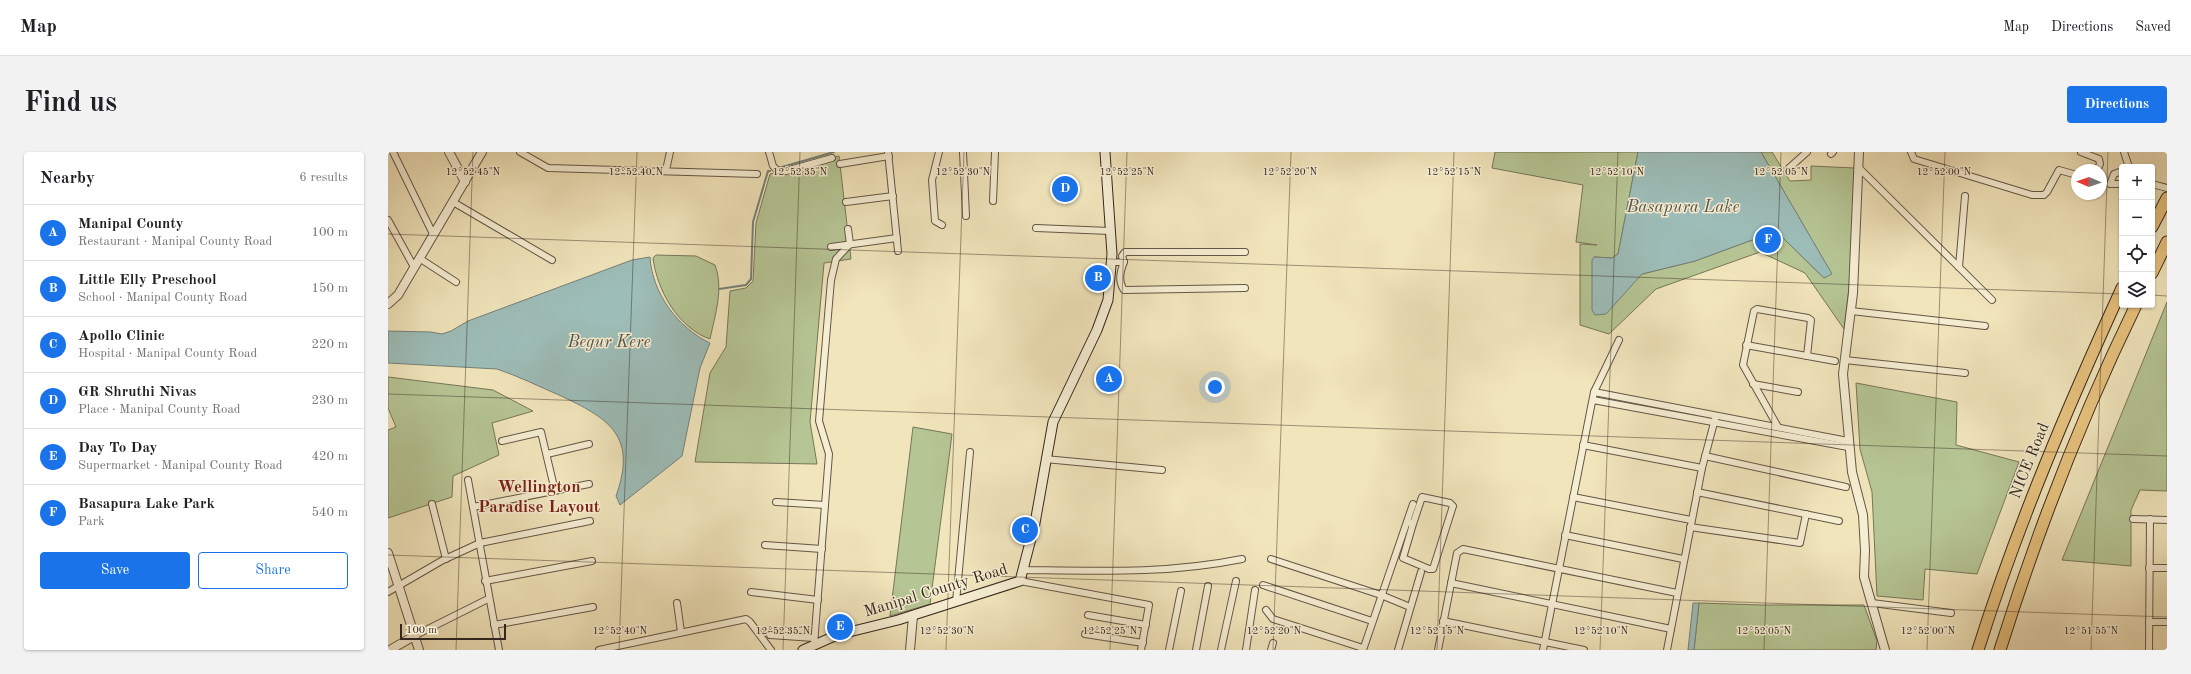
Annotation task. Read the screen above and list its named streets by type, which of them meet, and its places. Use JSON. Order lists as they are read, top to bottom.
{
  "streets": {
    "highway": ["NICE Road"],
    "main road": ["Manipal County Road"]
  },
  "districts": ["Wellington Paradise Layout"],
  "water": ["Basapura Lake", "Begur Kere"],
  "scale_bar": "100 m",
  "north": "left",
  "page": {
    "header": "Map",
    "nav": ["Map", "Directions", "Saved"],
    "buttons": [
      "Directions",
      ["Save", "Share"]
    ],
    "title": "Find us",
    "heading": ["Nearby", "6 results"],
    "map_buttons": ["+", "−"],
    "pins": [
      "D",
      "F",
      "B",
      "A",
      "C",
      "E"
    ],
    "list": [
      {
        "mark": "A",
        "name": "Manipal County",
        "note": "Restaurant · Manipal County Road",
        "value": "100 m"
      },
      {
        "mark": "B",
        "name": "Little Elly Preschool",
        "note": "School · Manipal County Road",
        "value": "150 m"
      },
      {
        "mark": "C",
        "name": "Apollo Clinic",
        "note": "Hospital · Manipal County Road",
        "value": "220 m"
      },
      {
        "mark": "D",
        "name": "GR Shruthi Nivas",
        "note": "Place · Manipal County Road",
        "value": "230 m"
      },
      {
        "mark": "E",
        "name": "Day To Day",
        "note": "Supermarket · Manipal County Road",
        "value": "420 m"
      },
      {
        "mark": "F",
        "name": "Basapura Lake Park",
        "note": "Park",
        "value": "540 m"
      }
    ],
    "scale": "100 m"
  },
  "coordinates": [
    "12°52'45\"N",
    "12°52'40\"N",
    "12°52'35\"N",
    "12°52'30\"N",
    "12°52'25\"N",
    "12°52'20\"N",
    "12°52'15\"N",
    "12°52'10\"N",
    "12°52'05\"N",
    "12°52'00\"N",
    "12°51'55\"N"
  ]
}
